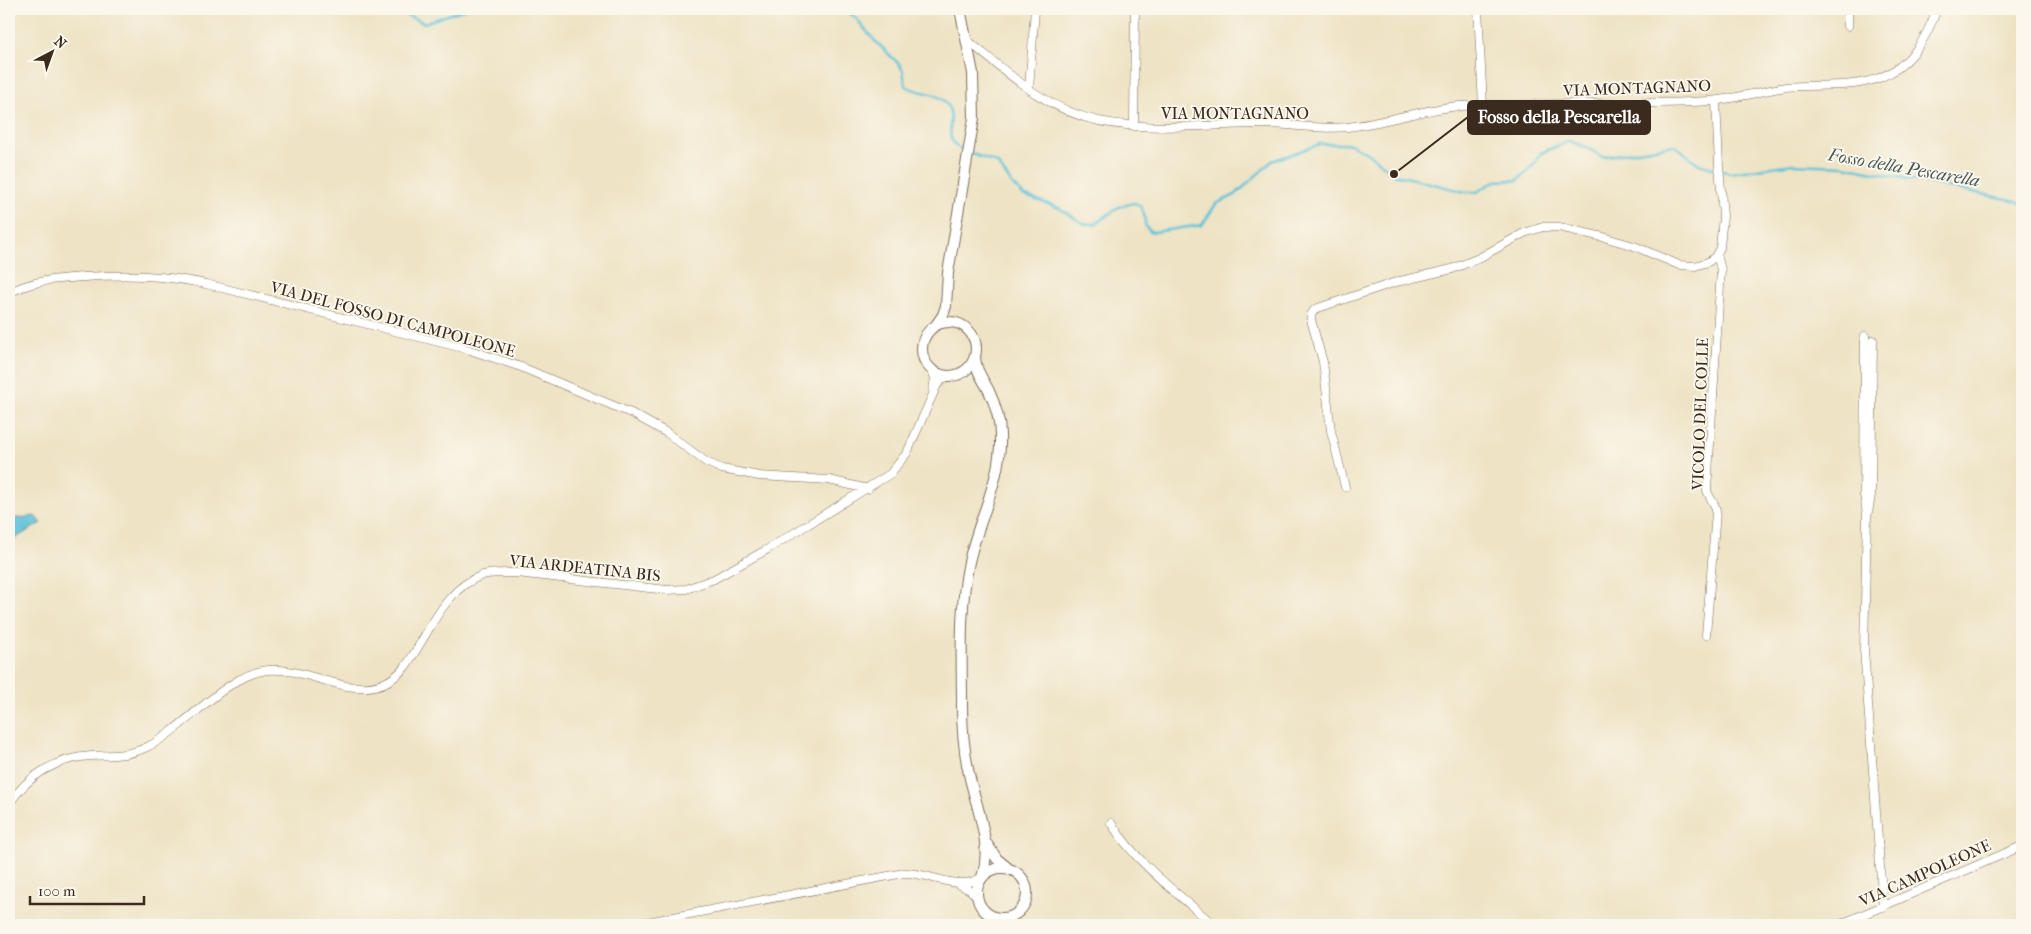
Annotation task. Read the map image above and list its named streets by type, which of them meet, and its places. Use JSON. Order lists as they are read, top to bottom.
{
  "streets": {
    "street": [
      "VIA MONTAGNANO",
      "VIA DEL FOSSO DI CAMPOLEONE",
      "VICOLO DEL COLLE",
      "VIA ARDEATINA BIS",
      "VIA CAMPOLEONE"
    ]
  },
  "crossings": [
    ["VIA MONTAGNANO", "VICOLO DEL COLLE"],
    ["VIA DEL FOSSO DI CAMPOLEONE", "VIA ARDEATINA BIS"]
  ],
  "water": ["Fosso della Pescarella"],
  "places": ["Fosso della Pescarella"],
  "scale_bar": "100 m",
  "north": "top right"
}
